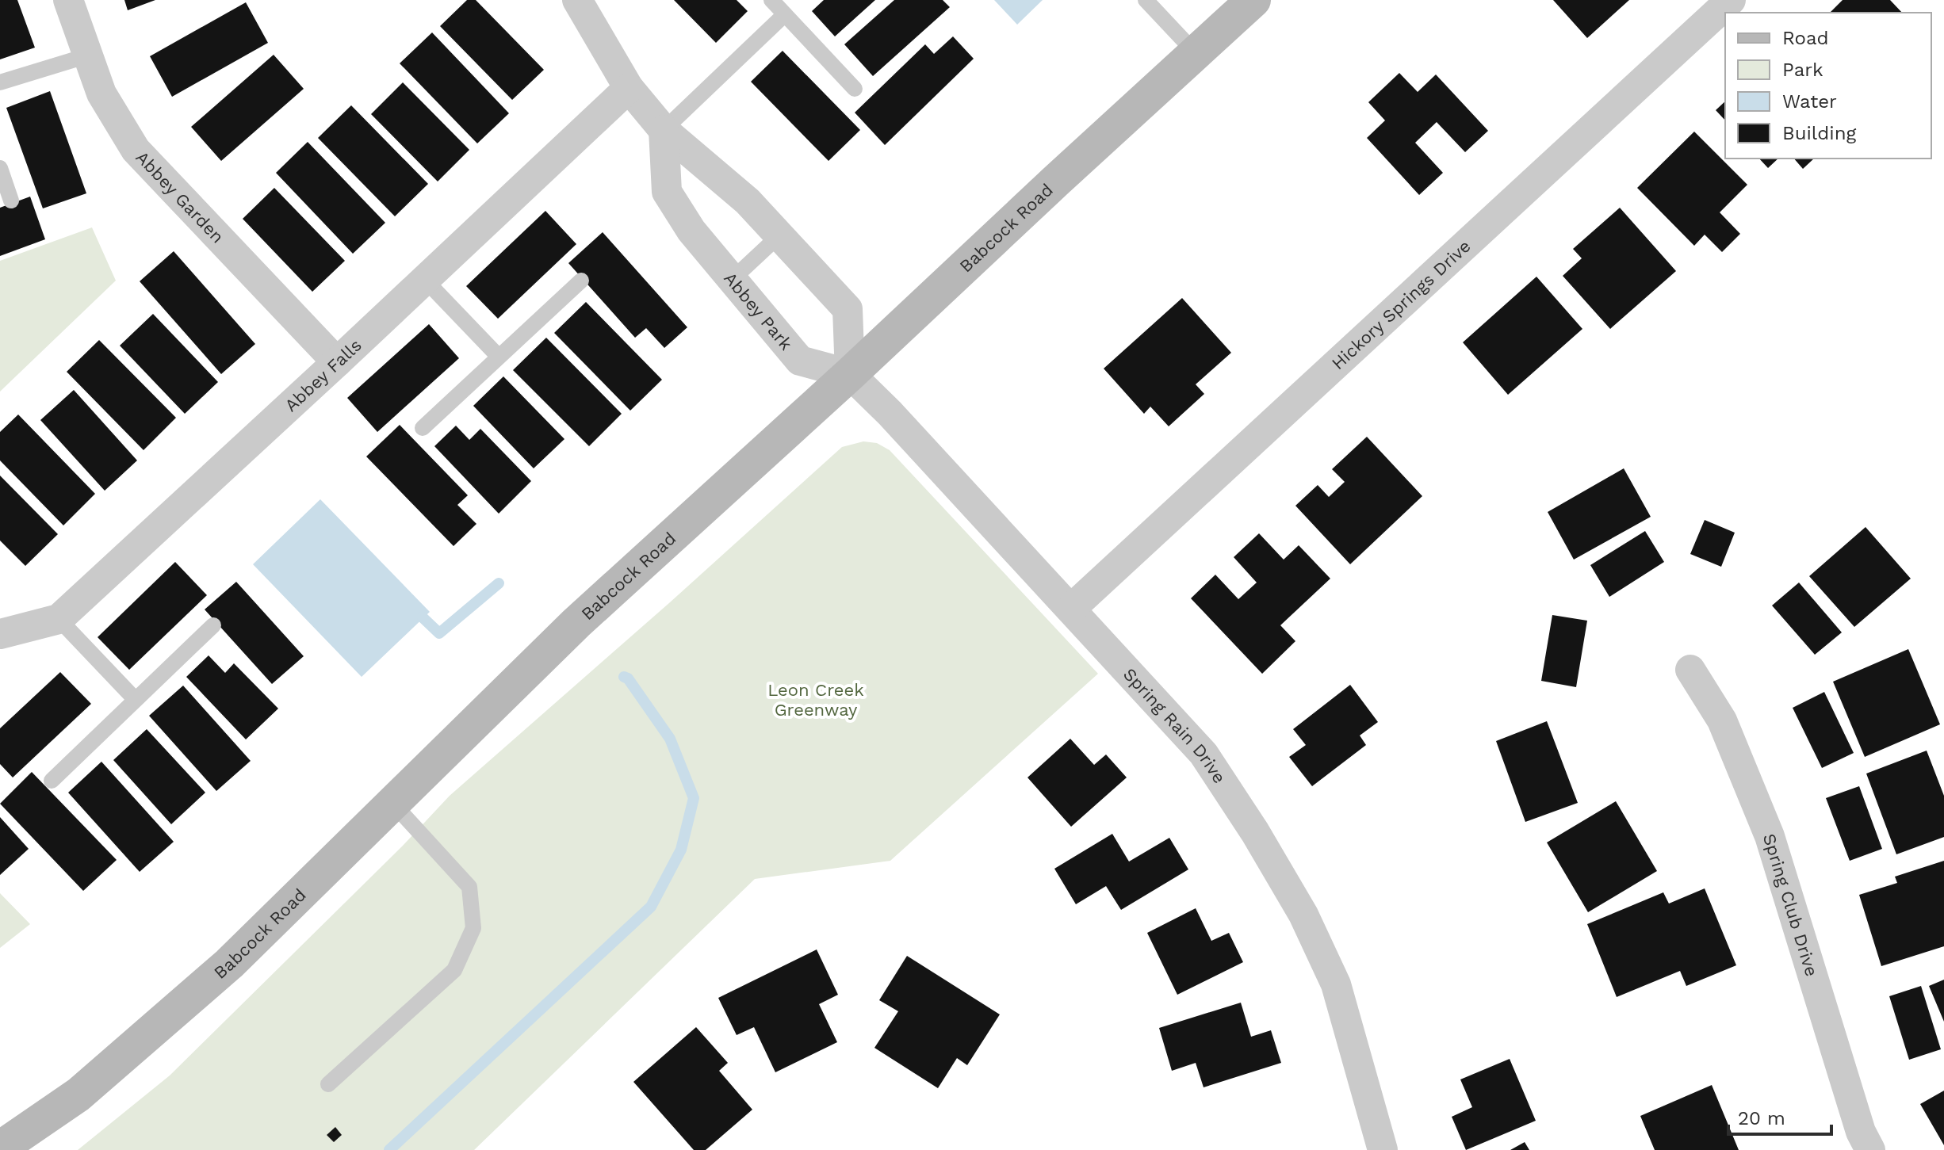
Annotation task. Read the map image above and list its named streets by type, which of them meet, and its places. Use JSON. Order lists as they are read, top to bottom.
{
  "streets": {
    "main road": ["Babcock Road"],
    "street": [
      "Abbey Garden",
      "Hickory Springs Drive",
      "Abbey Park",
      "Abbey Falls",
      "Spring Rain Drive",
      "Spring Club Drive"
    ]
  },
  "crossings": [
    ["Abbey Garden", "Abbey Falls"],
    ["Babcock Road", "Abbey Park"],
    ["Babcock Road", "Spring Rain Drive"],
    ["Hickory Springs Drive", "Spring Rain Drive"],
    ["Abbey Park", "Spring Rain Drive"]
  ],
  "parks": ["Leon Creek Greenway"],
  "legend": [
    "Road",
    "Park",
    "Water",
    "Building"
  ],
  "scale_bar": "20 m"
}
